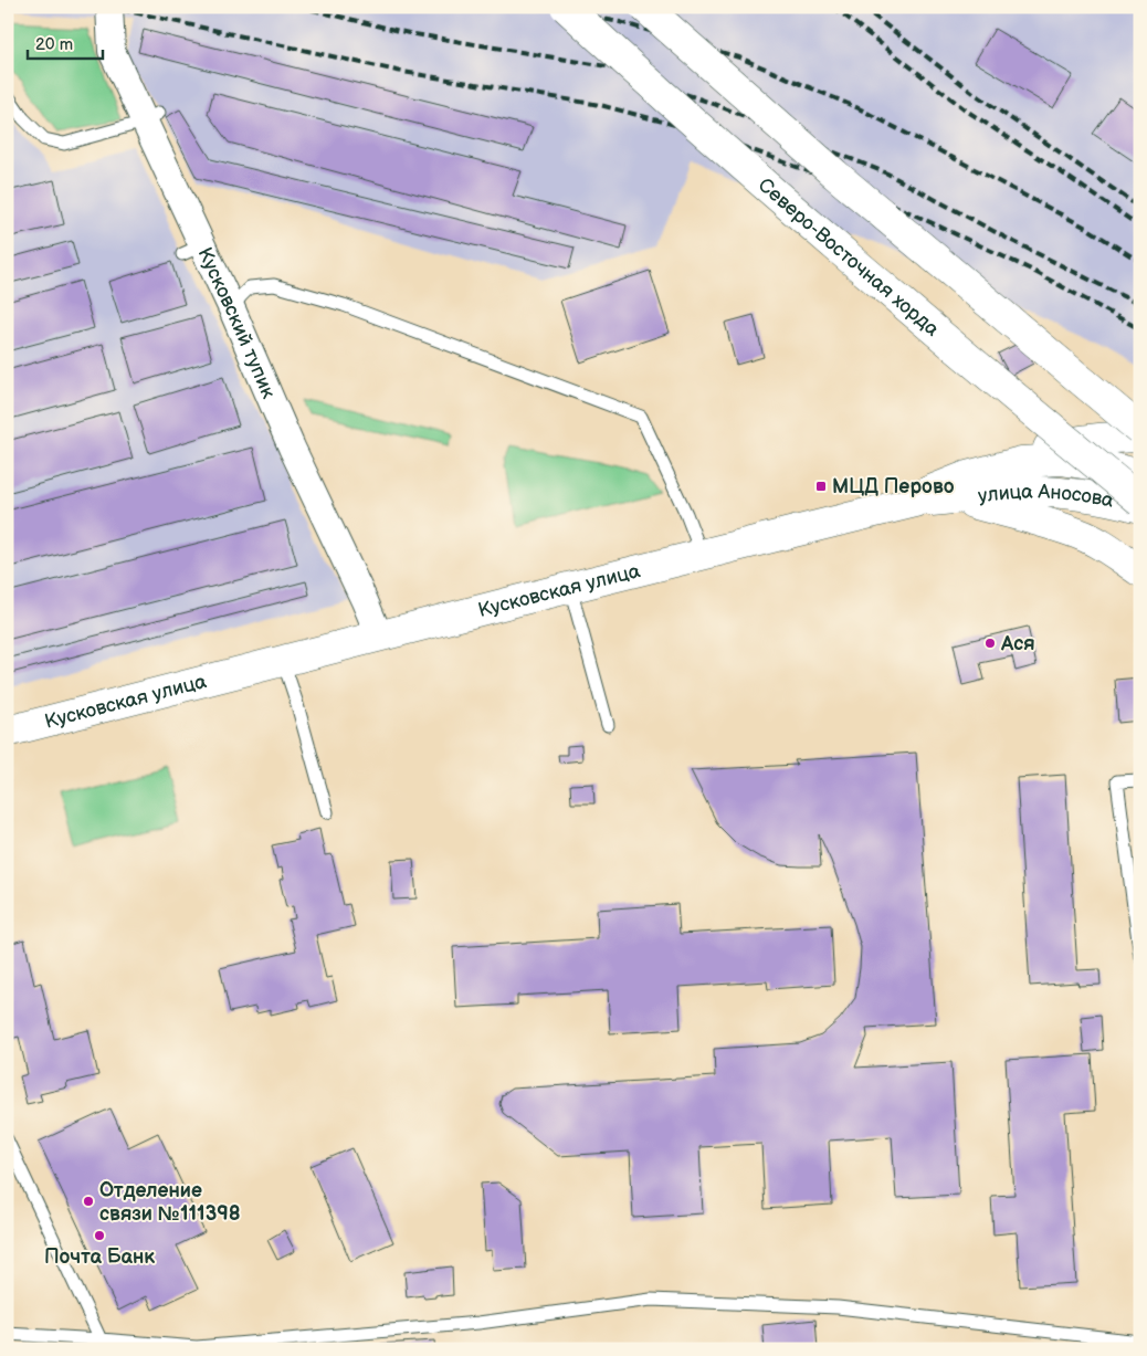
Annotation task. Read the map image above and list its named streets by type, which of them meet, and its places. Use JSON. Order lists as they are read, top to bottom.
{
  "streets": {
    "street": [
      "Северо-Восточная хорда",
      "Кусковский тупик",
      "улица Аносова",
      "Кусковская улица"
    ]
  },
  "crossings": [
    ["Кусковский тупик", "Кусковская улица"],
    ["улица Аносова", "Кусковская улица"]
  ],
  "places": {
    "transit": ["МЦД Перово"],
    "other": ["Ася", "Отделение связи №111398", "Почта Банк"]
  },
  "scale_bar": "20 m"
}
